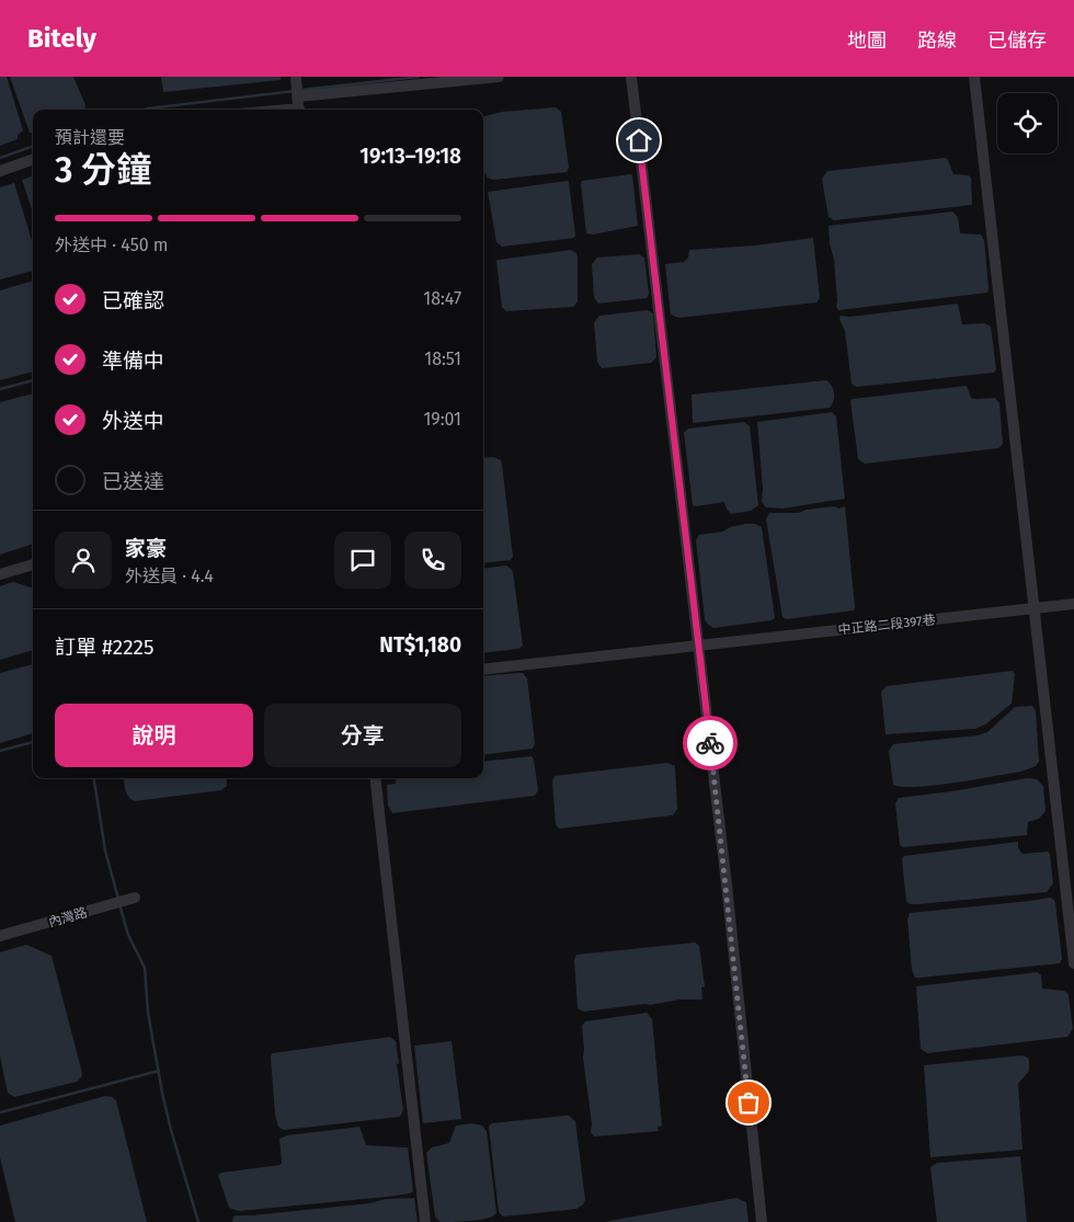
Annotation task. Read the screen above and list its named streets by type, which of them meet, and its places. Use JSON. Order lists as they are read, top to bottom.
{
  "streets": {
    "street": ["中正路二段397巷", "內灣路"]
  },
  "page": {
    "header": "Bitely",
    "nav": ["地圖", "路線", "已儲存"],
    "heading": ["3 分鐘", "預計還要", "19:13–19:18"],
    "panel": [
      "家豪",
      "外送員 · 4.4",
      "訂單 #2225",
      "NT$1,180"
    ],
    "bar": "外送中 · 450 m",
    "list": [
      ["已確認", "18:47"],
      ["準備中", "18:51"],
      ["外送中", "19:01"],
      "已送達"
    ],
    "buttons": ["說明", "分享"]
  }
}
